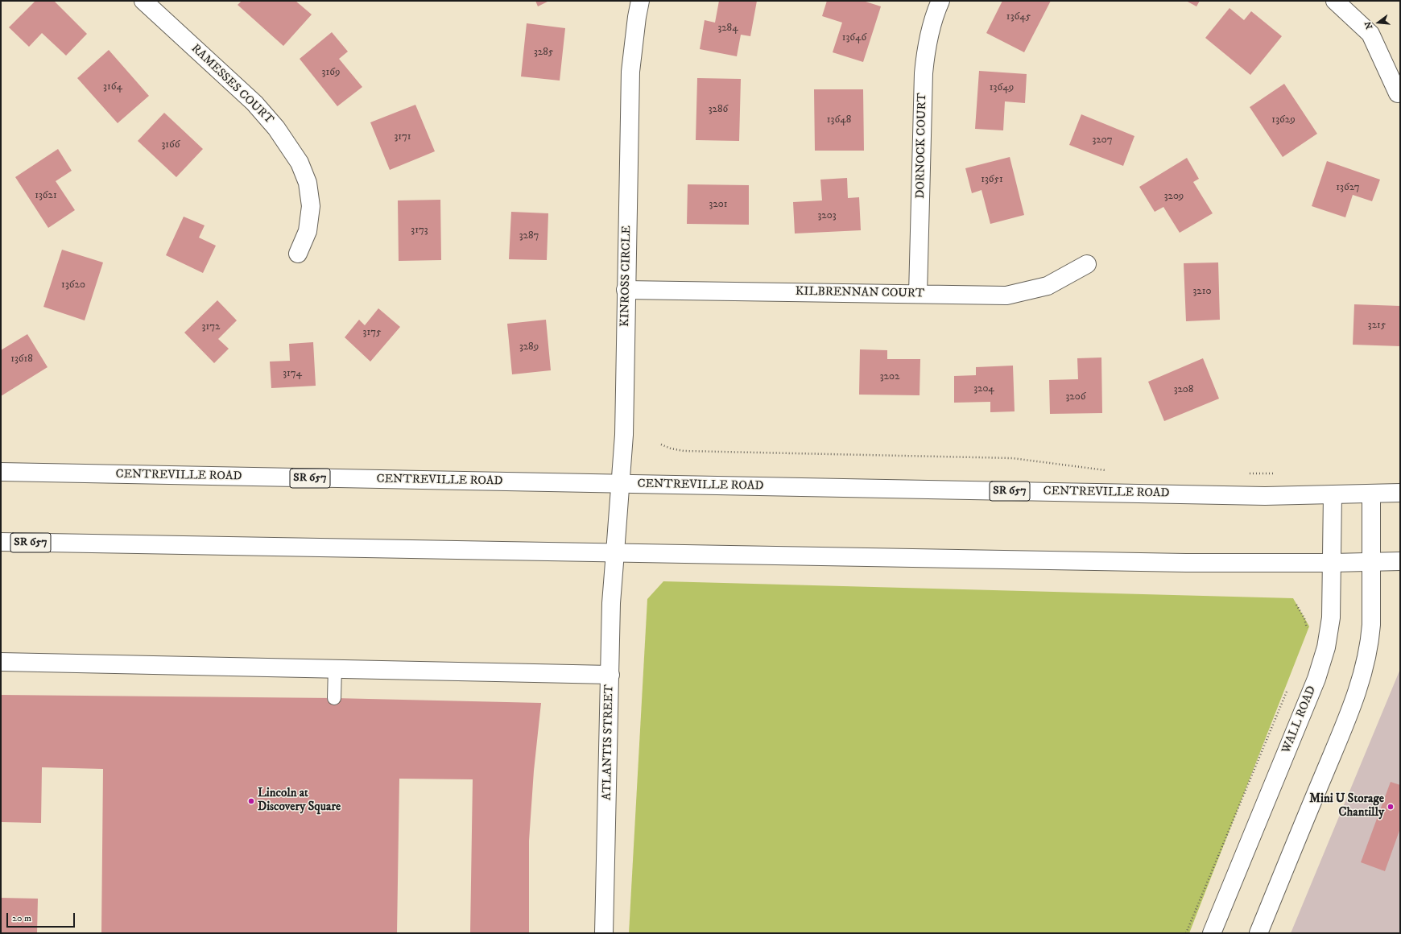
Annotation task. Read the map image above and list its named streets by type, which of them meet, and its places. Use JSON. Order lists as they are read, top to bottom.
{
  "streets": {
    "main road": [
      "RAMESSES COURT",
      "DORNOCK COURT",
      "KINROSS CIRCLE",
      "KILBRENNAN COURT",
      "CENTREVILLE ROAD",
      "SR 657",
      "WALL ROAD",
      "ATLANTIS STREET"
    ]
  },
  "crossings": [
    ["DORNOCK COURT", "KILBRENNAN COURT"],
    ["KINROSS CIRCLE", "KILBRENNAN COURT"],
    ["KINROSS CIRCLE", "CENTREVILLE ROAD"],
    ["KINROSS CIRCLE", "SR 657"],
    ["KINROSS CIRCLE", "ATLANTIS STREET"],
    ["CENTREVILLE ROAD", "WALL ROAD"],
    ["SR 657", "WALL ROAD"],
    ["SR 657", "ATLANTIS STREET"]
  ],
  "places": ["Lincoln at Discovery Square", "Mini U Storage Chantilly"],
  "house_numbers": [
    "13645",
    "3284",
    "13646",
    "3285",
    "3169",
    "3164",
    "13649",
    "3286",
    "13648",
    "13629",
    "3171",
    "3207",
    "3166",
    "13651",
    "13627",
    "13621",
    "3209",
    "3201",
    "3203",
    "3173",
    "3287",
    "13620",
    "3210",
    "3215",
    "3172",
    "3175",
    "3289",
    "13618",
    "3174",
    "3202",
    "3204",
    "3208",
    "3206"
  ],
  "scale_bar": "20 m",
  "north": "left"
}
